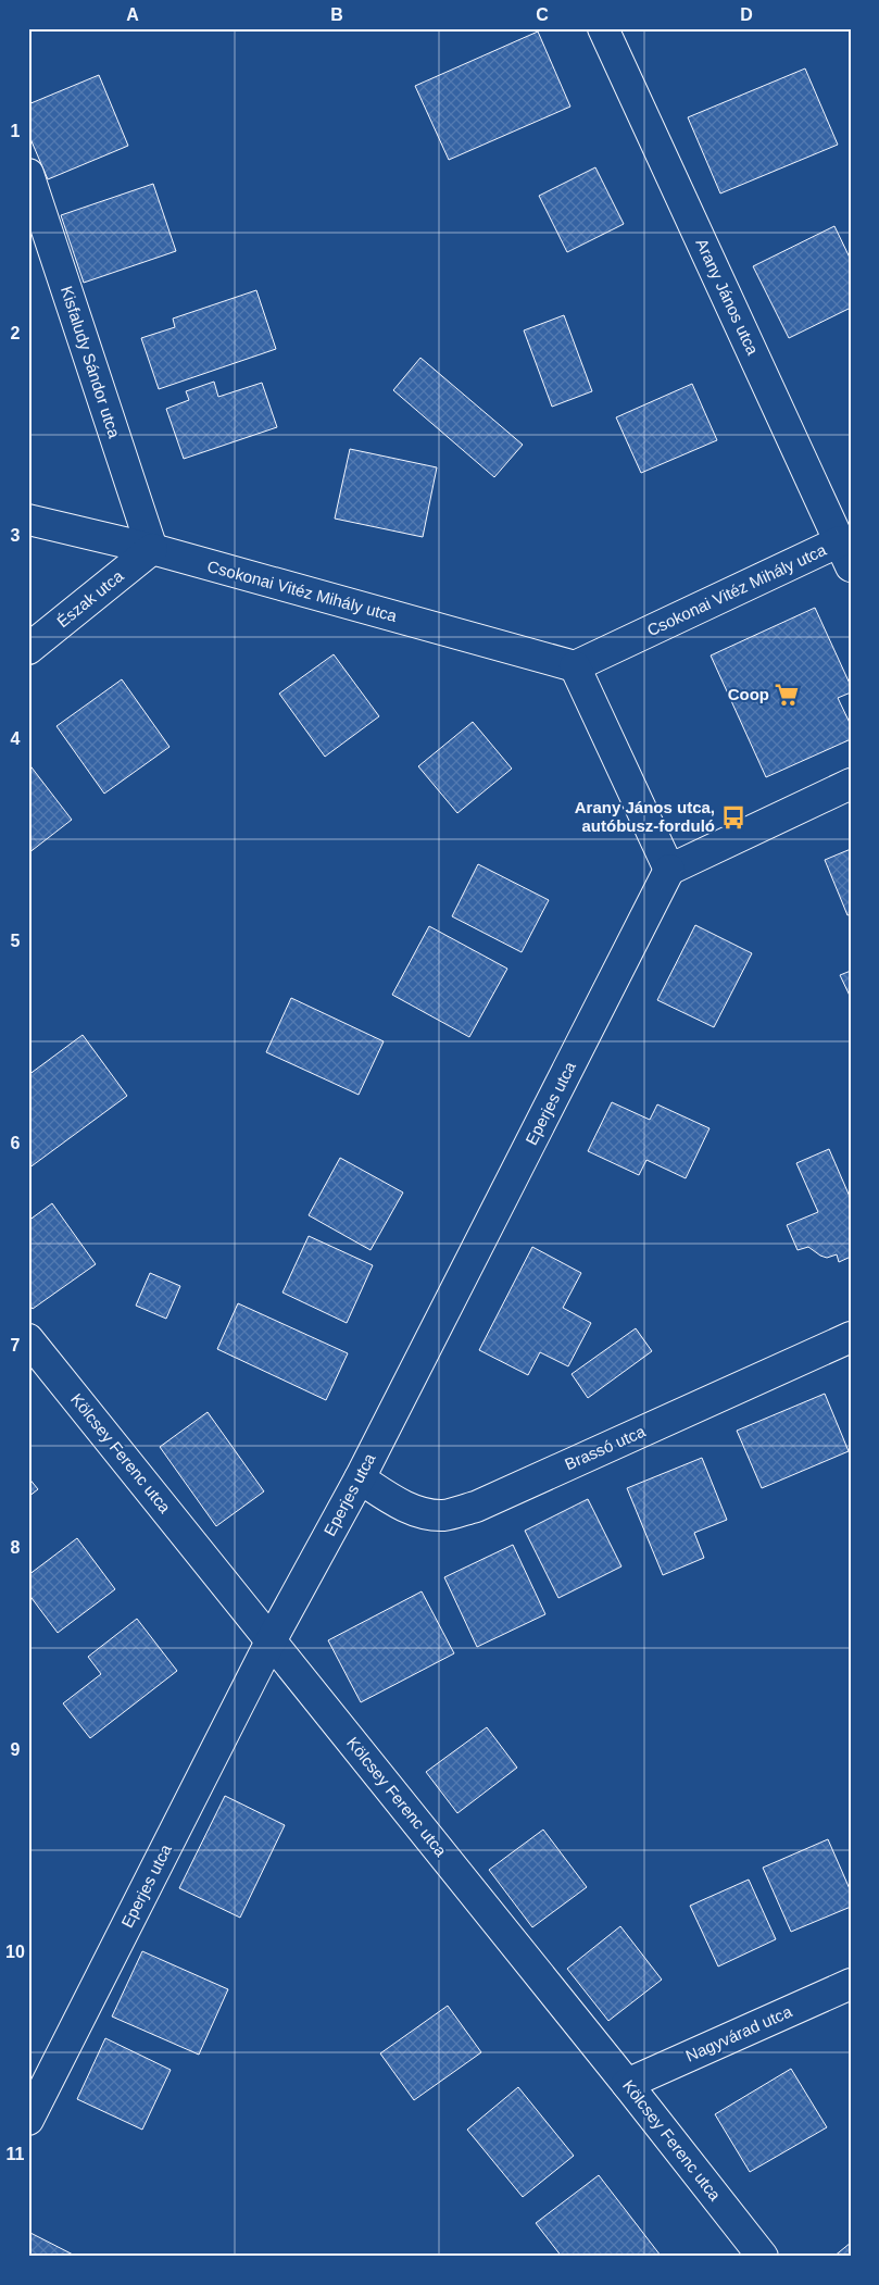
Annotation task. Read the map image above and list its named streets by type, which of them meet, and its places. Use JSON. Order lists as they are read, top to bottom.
{
  "streets": {
    "street": [
      "Arany János utca",
      "Kisfaludy Sándor utca",
      "Csokonai Vitéz Mihály utca",
      "Észak utca",
      "Eperjes utca",
      "Brassó utca",
      "Kölcsey Ferenc utca",
      "Nagyvárad utca"
    ]
  },
  "crossings": [
    ["Arany János utca", "Csokonai Vitéz Mihály utca"],
    ["Kisfaludy Sándor utca", "Csokonai Vitéz Mihály utca"],
    ["Kisfaludy Sándor utca", "Észak utca"],
    ["Csokonai Vitéz Mihály utca", "Észak utca"],
    ["Eperjes utca", "Brassó utca"],
    ["Eperjes utca", "Kölcsey Ferenc utca"],
    ["Kölcsey Ferenc utca", "Nagyvárad utca"]
  ],
  "places": {
    "supermarket": ["Coop"],
    "bus stop": ["Arany János utca, autóbusz-forduló"]
  },
  "grid": {
    "columns": [
      "A",
      "B",
      "C",
      "D"
    ],
    "rows": [
      "1",
      "2",
      "3",
      "4",
      "5",
      "6",
      "7",
      "8",
      "9",
      "10",
      "11"
    ]
  }
}
